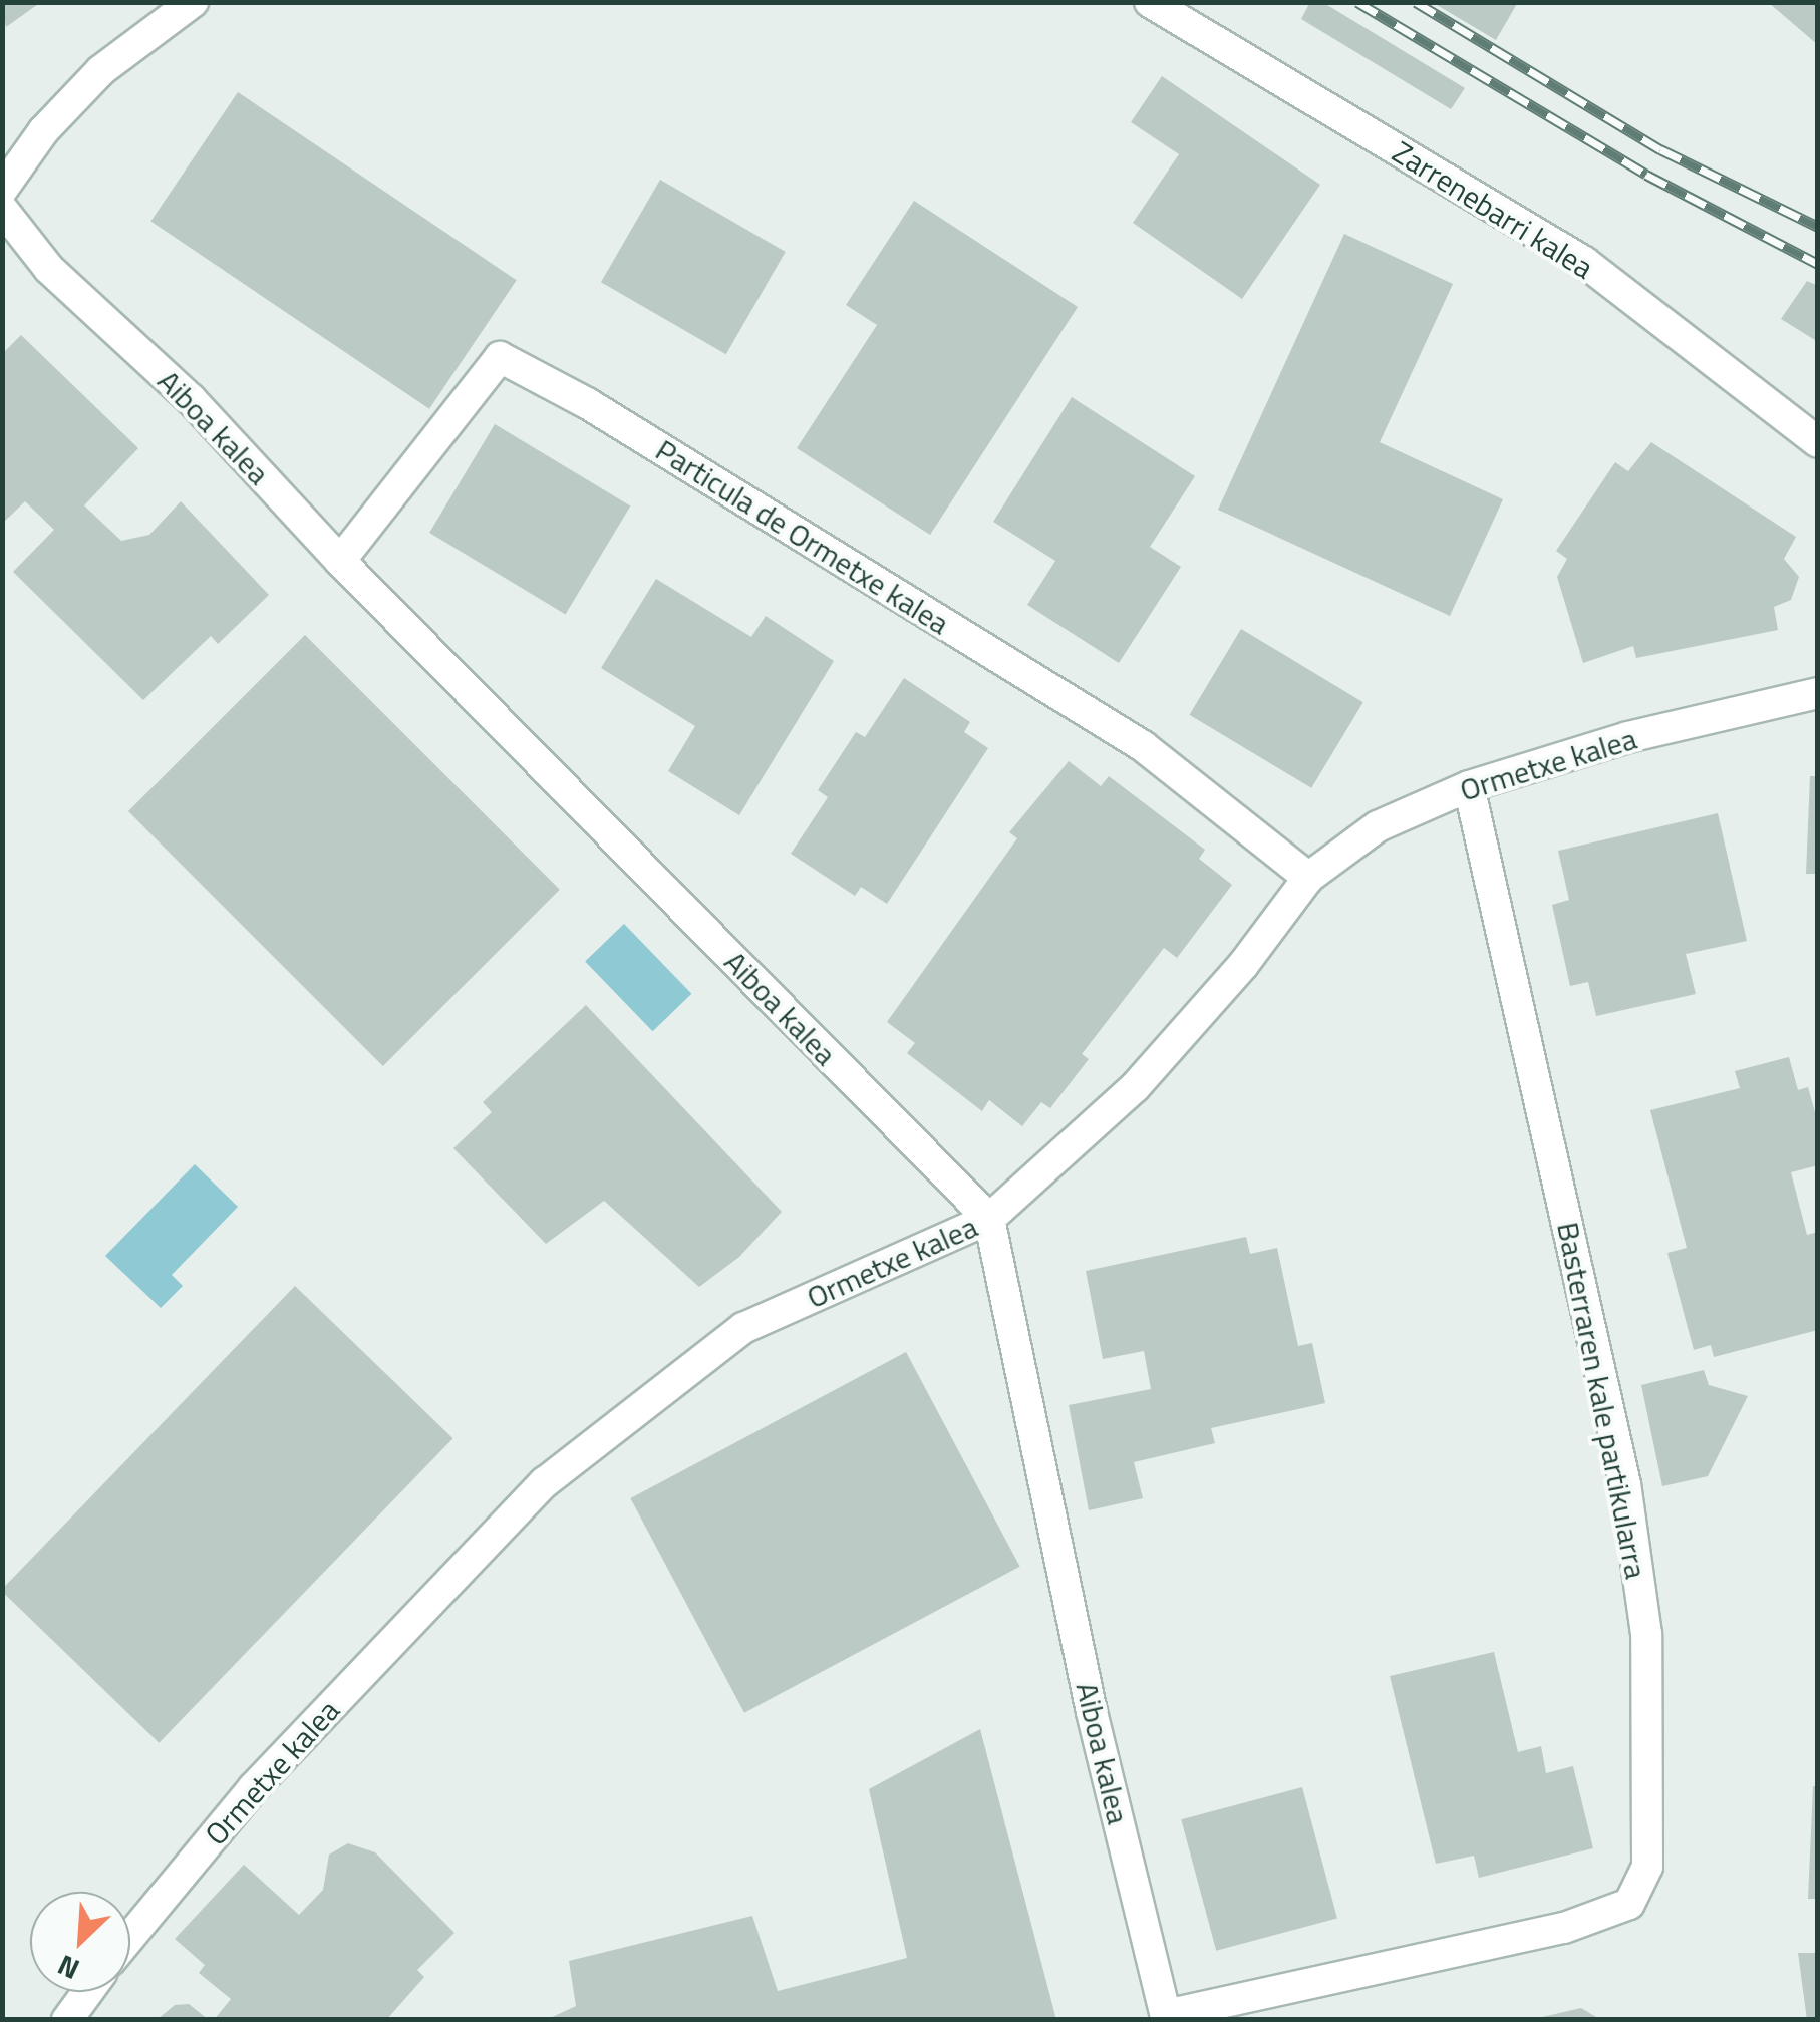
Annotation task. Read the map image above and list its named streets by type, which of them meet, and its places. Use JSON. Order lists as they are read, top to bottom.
{
  "streets": {
    "street": [
      "Zarrenebarri kalea",
      "Aiboa kalea",
      "Particula de Ormetxe kalea",
      "Ormetxe kalea",
      "Basterraren kale partikularra"
    ]
  },
  "crossings": [
    ["Aiboa kalea", "Particula de Ormetxe kalea"],
    ["Aiboa kalea", "Ormetxe kalea"],
    ["Aiboa kalea", "Basterraren kale partikularra"],
    ["Particula de Ormetxe kalea", "Ormetxe kalea"],
    ["Ormetxe kalea", "Basterraren kale partikularra"]
  ],
  "north": "bottom left"
}
